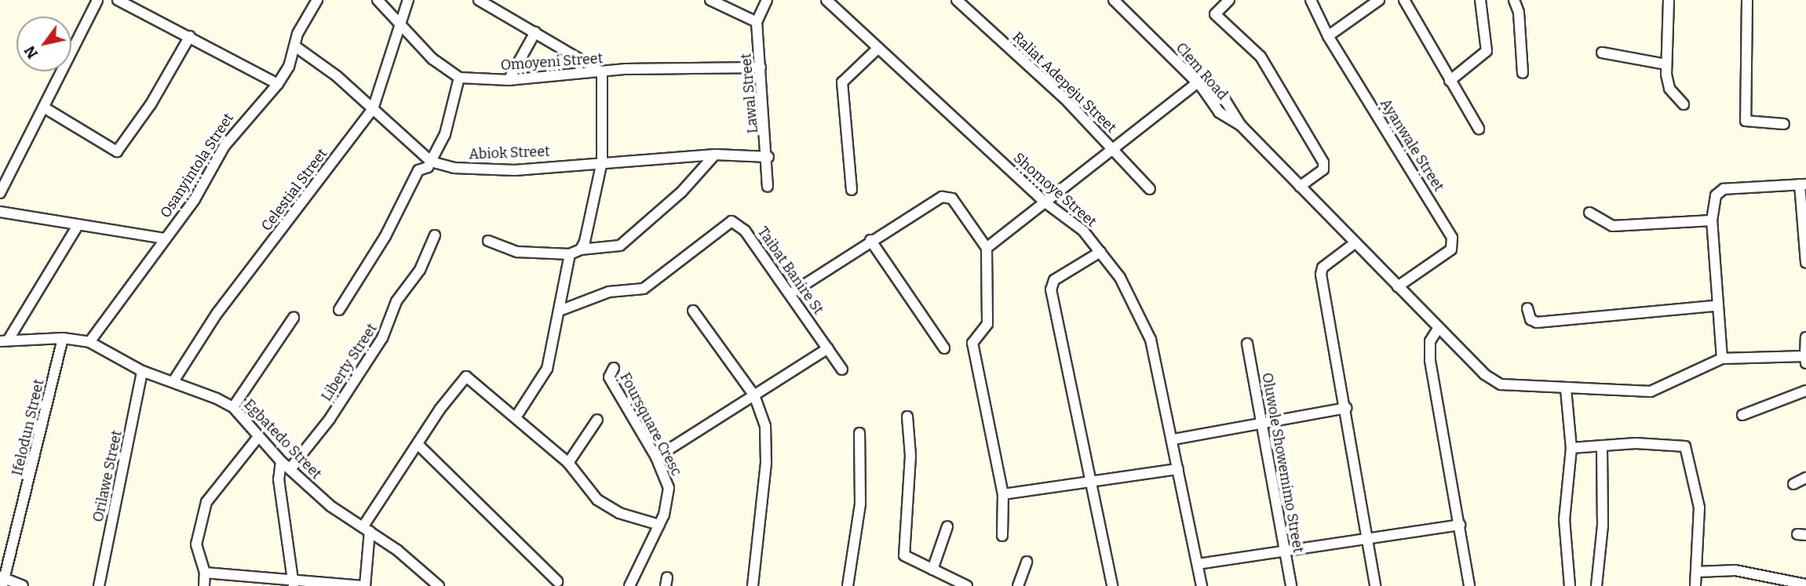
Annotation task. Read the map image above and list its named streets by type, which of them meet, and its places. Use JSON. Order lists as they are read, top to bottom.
{
  "streets": {
    "street": [
      "Omoyeni Street",
      "Clem Road",
      "Raliat Adepeju Street",
      "Lawal Street",
      "Ayanwale Street",
      "Abiok Street",
      "Osanyintola Street",
      "Celestial Street",
      "Shomoye Street",
      "Taibat Banire St",
      "Liberty Street",
      "Foursquare Cresc",
      "Ifelodun Street",
      "Egbatedo Street",
      "Oluwole Showemimo Street",
      "Orilawe Street"
    ]
  },
  "crossings": [
    ["Omoyeni Street", "Lawal Street"],
    ["Lawal Street", "Abiok Street"],
    ["Osanyintola Street", "Egbatedo Street"],
    ["Celestial Street", "Egbatedo Street"],
    ["Liberty Street", "Egbatedo Street"],
    ["Egbatedo Street", "Orilawe Street"]
  ],
  "north": "bottom left"
}
